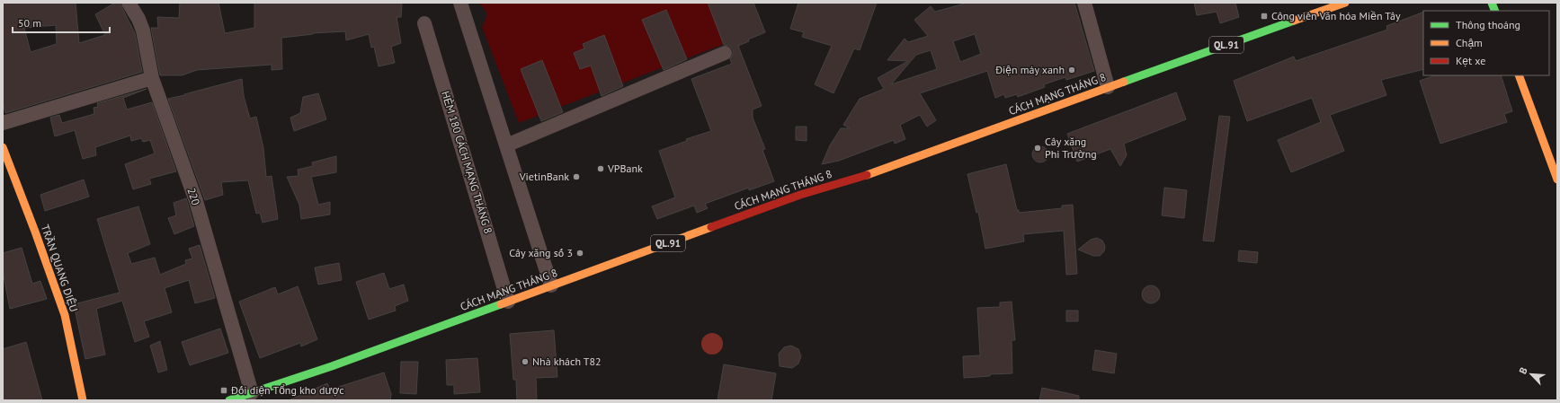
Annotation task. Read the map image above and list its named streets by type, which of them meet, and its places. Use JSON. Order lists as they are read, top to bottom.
{
  "streets": {
    "main road": ["QL.91", "CÁCH MẠNG THÁNG 8", "TRẦN QUANG DIỆU"],
    "street": ["HẺM 180 CÁCH MẠNG THÁNG 8", "220"]
  },
  "crossings": [
    ["CÁCH MẠNG THÁNG 8", "HẺM 180 CÁCH MẠNG THÁNG 8"],
    ["CÁCH MẠNG THÁNG 8", "220"]
  ],
  "places": {
    "transit": ["Công viên Văn hóa Miền Tây", "Đối diện Tổng kho dược"],
    "other": [
      "Điện máy xanh",
      "Cây xăng Phi Trường",
      "VPBank",
      "VietinBank",
      "Cây xăng số 3",
      "Nhà khách T82"
    ]
  },
  "legend": ["Thông thoáng", "Chậm", "Kẹt xe"],
  "scale_bar": "50 m",
  "north": "top left"
}
